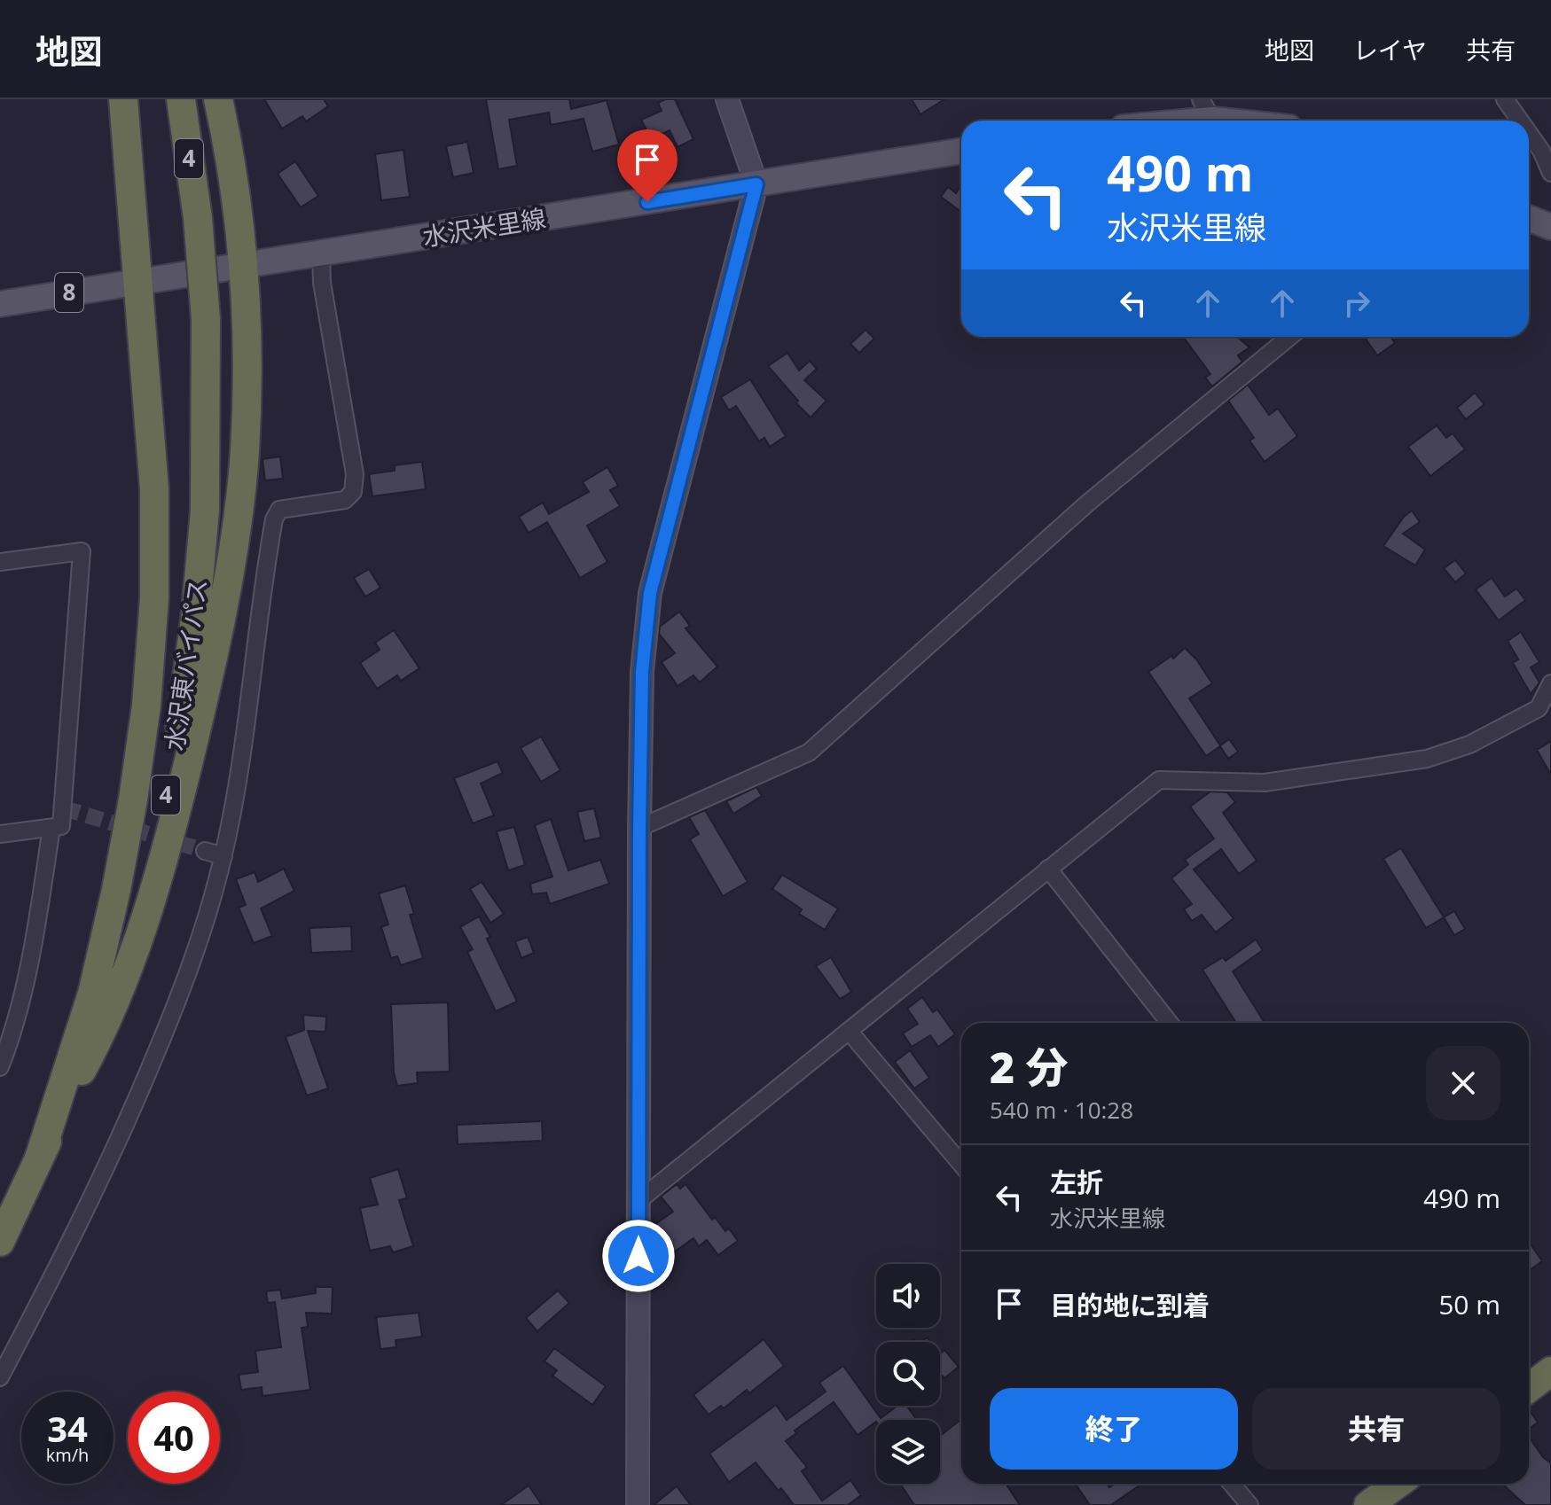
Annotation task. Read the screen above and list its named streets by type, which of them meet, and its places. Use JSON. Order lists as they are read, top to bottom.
{
  "streets": {
    "highway": ["4", "水沢東バイパス"],
    "main road": ["水沢米里線", "8"]
  },
  "page": {
    "header": "地図",
    "nav": ["地図", "レイヤ", "共有"],
    "turn": ["490 m", "水沢米里線"],
    "heading": ["2 分", "540 m · 10:28"],
    "list": [
      {
        "name": "左折",
        "note": "水沢米里線",
        "value": "490 m"
      },
      {
        "name": "目的地に到着",
        "value": "50 m"
      }
    ],
    "buttons": ["終了", "共有"],
    "speed": "34 km/h",
    "limit": "40"
  }
}
